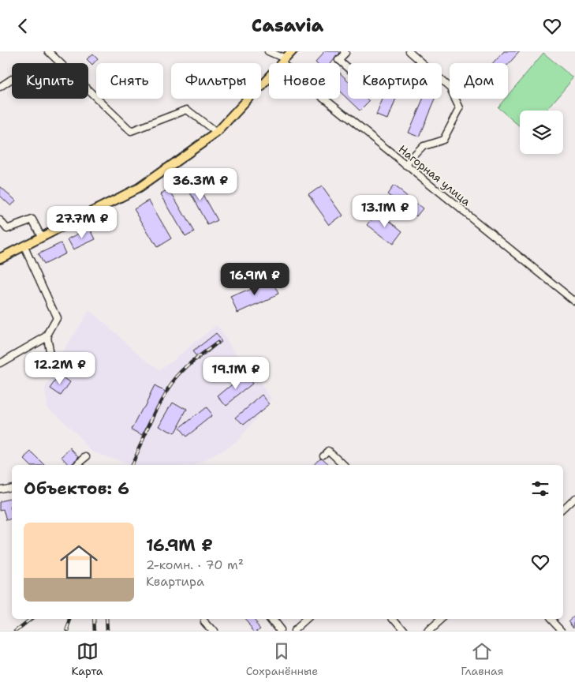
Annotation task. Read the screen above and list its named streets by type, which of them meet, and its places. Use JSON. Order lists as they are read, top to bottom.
{
  "streets": {
    "street": ["Нагорная улица"]
  },
  "page": {
    "header": "Casavia",
    "chip": [
      "Купить",
      "Снять",
      "Фильтры",
      "Новое",
      "Квартира",
      "Дом"
    ],
    "price": [
      "36.3M ₽",
      "13.1M ₽",
      "27.7M ₽",
      "16.9M ₽",
      "12.2M ₽",
      "19.1M ₽"
    ],
    "heading": "Объектов: 6",
    "list": [
      {
        "name": "16.9M ₽",
        "note": "2-комн. · 70 m² · Квартира"
      }
    ],
    "tabs": ["Карта", "Сохранённые", "Главная"]
  }
}
